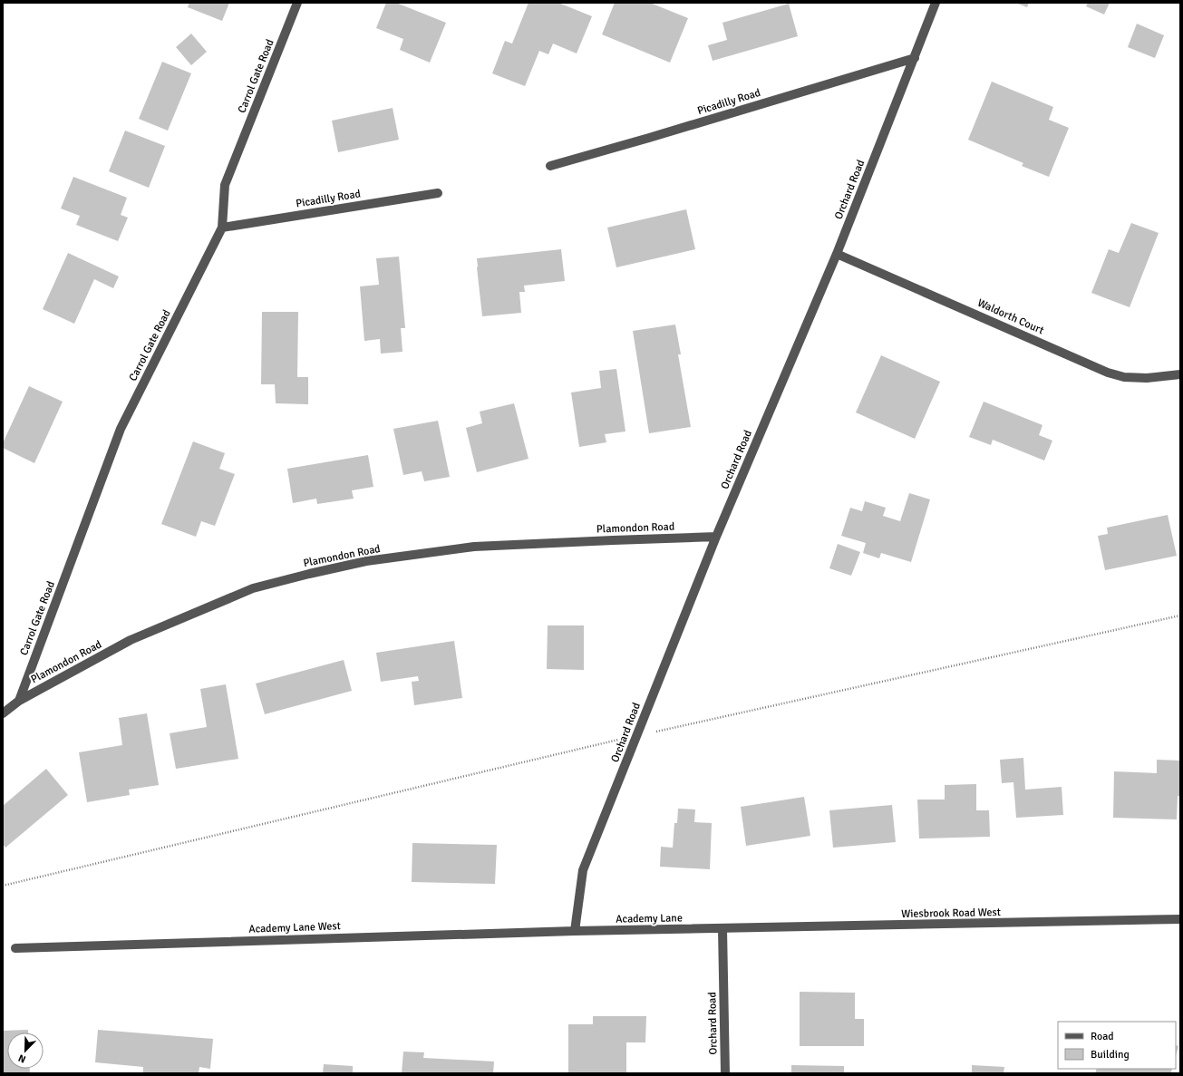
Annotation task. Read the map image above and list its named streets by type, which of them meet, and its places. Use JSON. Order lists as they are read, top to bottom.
{
  "streets": {
    "street": [
      "Carrol Gate Road",
      "Picadilly Road",
      "Orchard Road",
      "Waldorth Court",
      "Plamondon Road",
      "Wiesbrook Road West",
      "Academy Lane",
      "Academy Lane West"
    ]
  },
  "crossings": [
    ["Carrol Gate Road", "Picadilly Road"],
    ["Carrol Gate Road", "Plamondon Road"],
    ["Picadilly Road", "Orchard Road"],
    ["Orchard Road", "Waldorth Court"],
    ["Orchard Road", "Plamondon Road"],
    ["Orchard Road", "Wiesbrook Road West"],
    ["Orchard Road", "Academy Lane"],
    ["Orchard Road", "Academy Lane West"],
    ["Wiesbrook Road West", "Academy Lane"],
    ["Academy Lane", "Academy Lane West"]
  ],
  "legend": ["Road", "Building"],
  "north": "bottom left"
}
